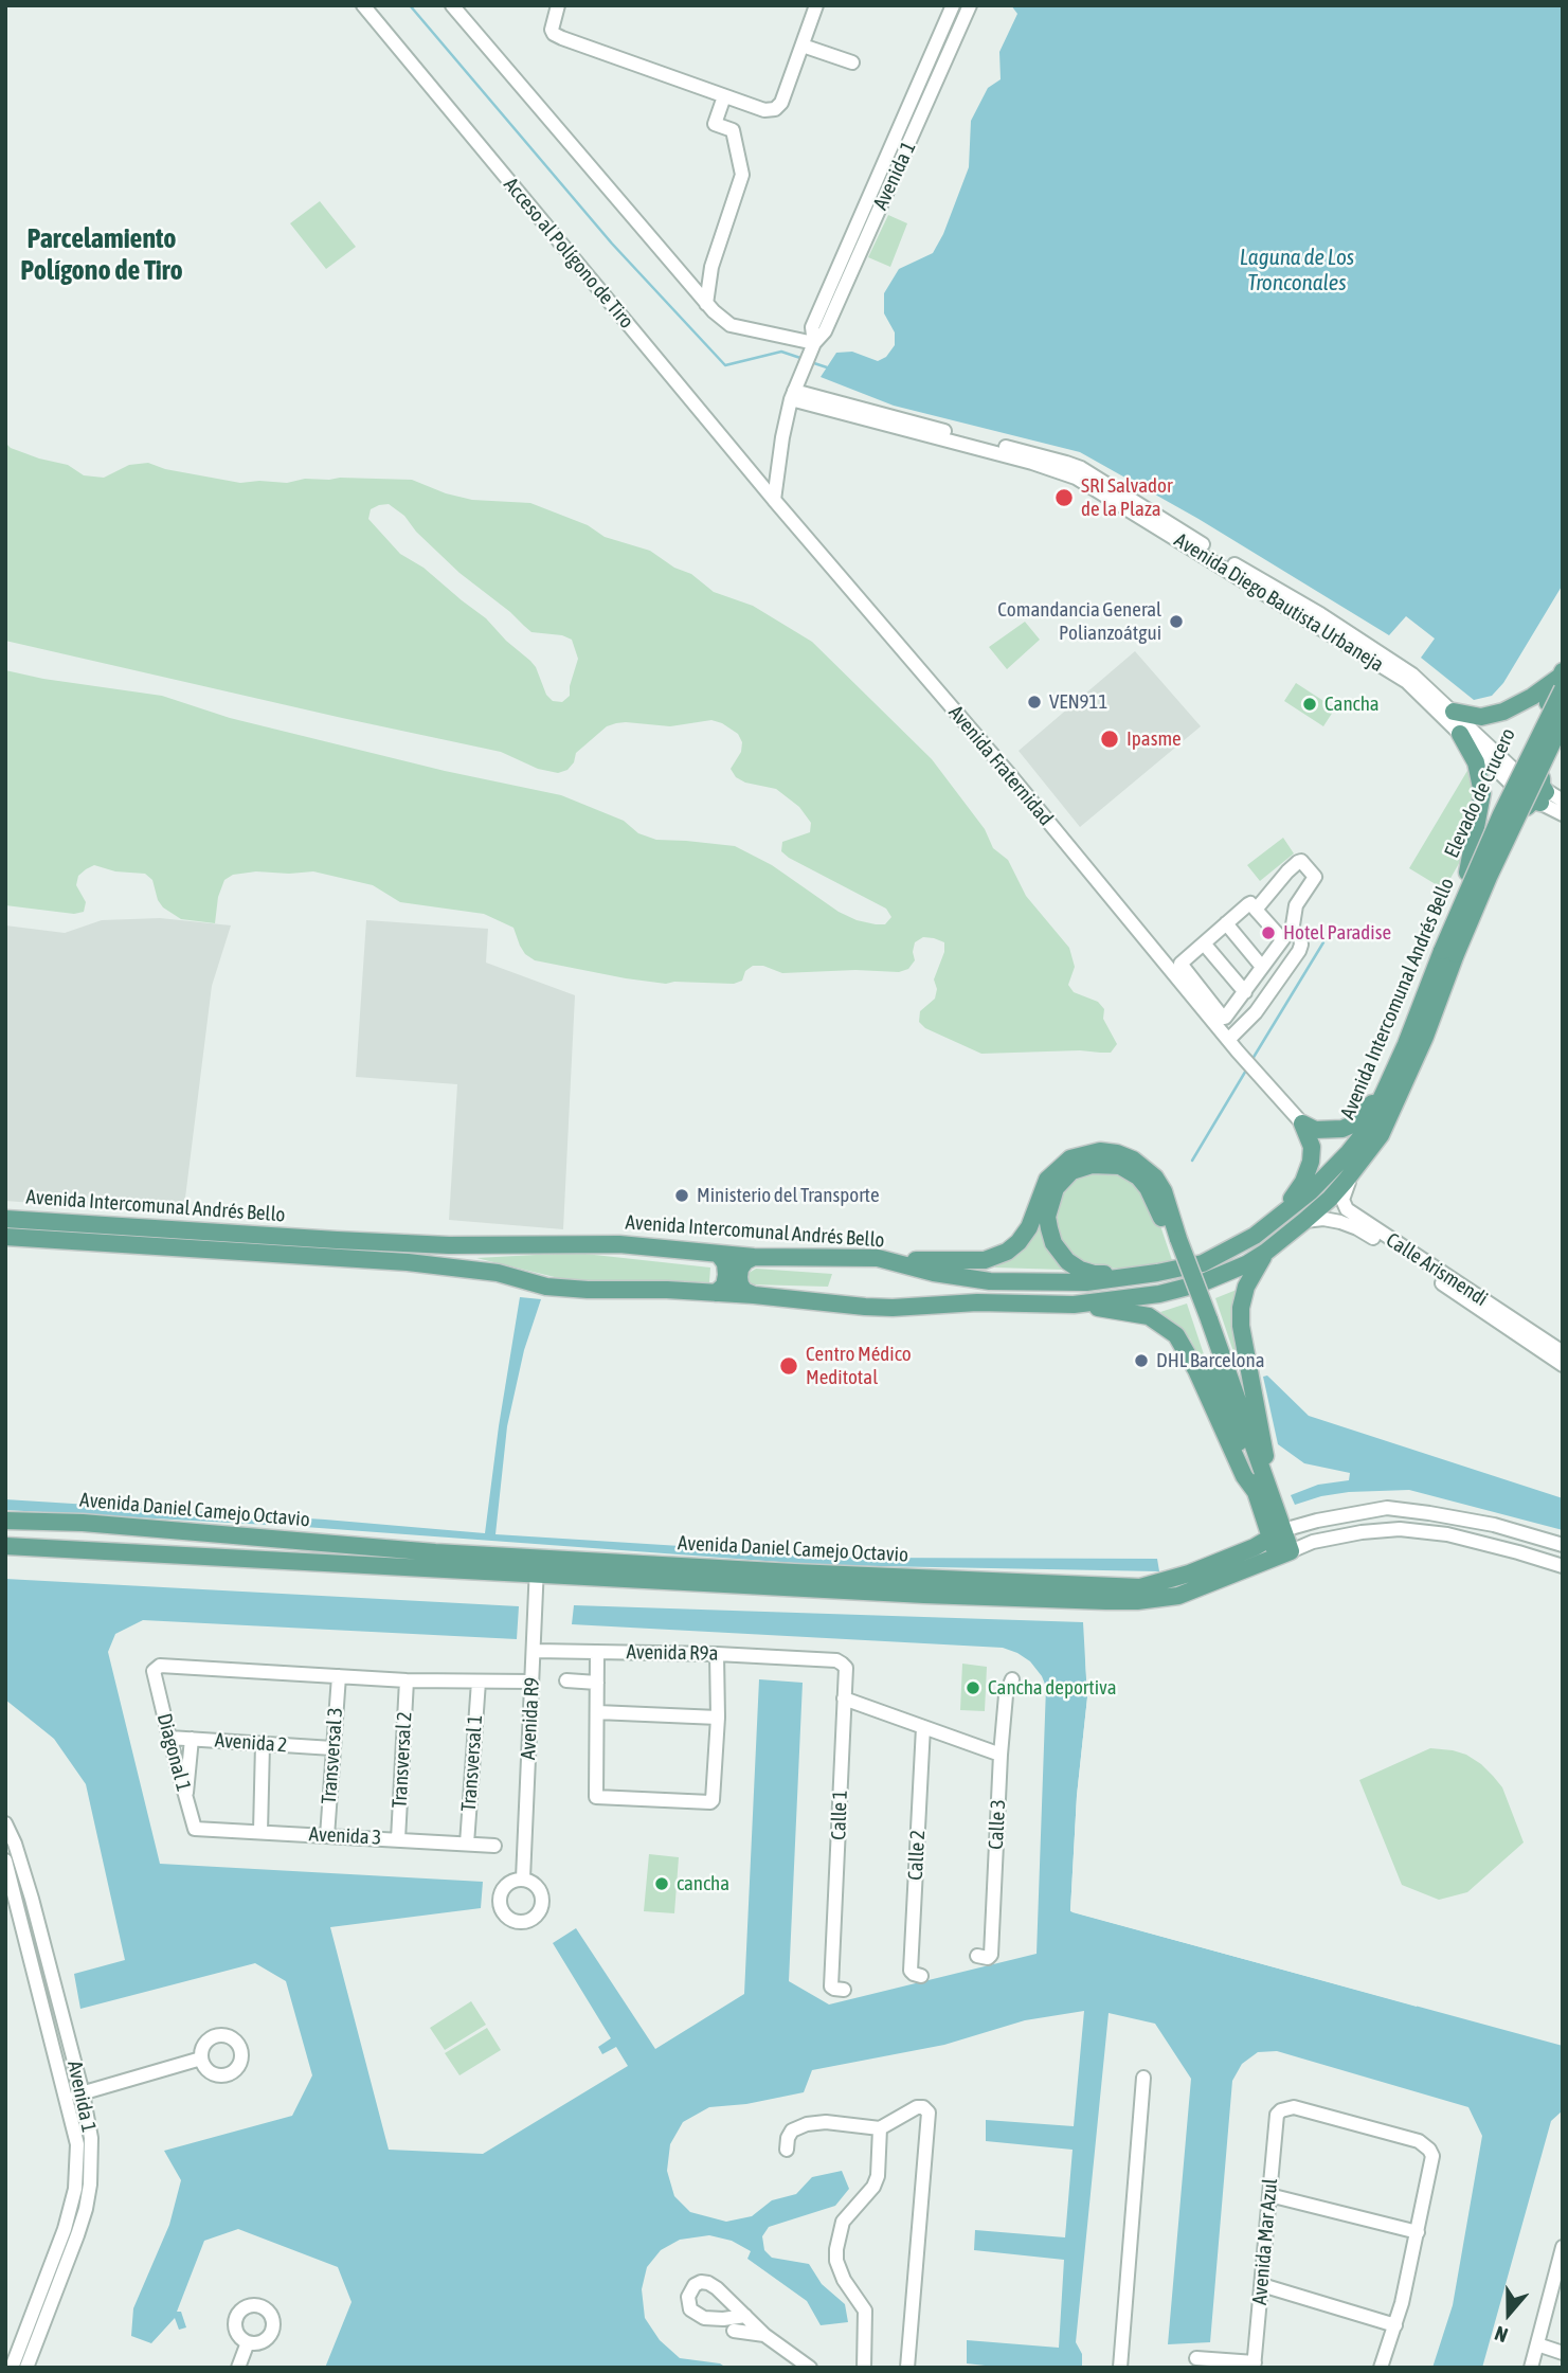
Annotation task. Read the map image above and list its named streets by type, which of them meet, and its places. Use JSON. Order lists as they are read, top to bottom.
{
  "streets": {
    "main road": ["Elevado de Crucero", "Avenida Intercomunal Andrés Bello", "Avenida Daniel Camejo Octavio"],
    "street": [
      "Avenida 1",
      "Acceso al Polígono de Tiro",
      "Avenida Diego Bautista Urbaneja",
      "Avenida Fraternidad",
      "Calle Arismendi",
      "Avenida R9a",
      "Avenida R9",
      "Avenida 2",
      "Diagonal 1",
      "Transversal 3",
      "Transversal 2",
      "Transversal 1",
      "Calle 1",
      "Calle 3",
      "Avenida 3",
      "Calle 2",
      "Avenida Mar Azul"
    ]
  },
  "crossings": [
    ["Acceso al Polígono de Tiro", "Avenida Fraternidad"],
    ["Avenida Diego Bautista Urbaneja", "Elevado de Crucero"],
    ["Elevado de Crucero", "Avenida Intercomunal Andrés Bello"],
    ["Avenida Intercomunal Andrés Bello", "Calle Arismendi"],
    ["Avenida Daniel Camejo Octavio", "Avenida R9"],
    ["Avenida R9a", "Avenida R9"],
    ["Avenida R9a", "Calle 1"],
    ["Avenida 2", "Diagonal 1"],
    ["Avenida 2", "Transversal 3"],
    ["Diagonal 1", "Transversal 3"],
    ["Diagonal 1", "Avenida 3"],
    ["Transversal 3", "Avenida 3"],
    ["Transversal 2", "Avenida 3"],
    ["Transversal 1", "Avenida 3"]
  ],
  "districts": ["Parcelamiento Polígono de Tiro"],
  "water": ["Laguna de Los Tronconales"],
  "places": [
    "SRI Salvador de la Plaza",
    "Comandancia General Polianzoátgui",
    "VEN911",
    "Cancha",
    "Ipasme",
    "Hotel Paradise",
    "Ministerio del Transporte",
    "DHL Barcelona",
    "Centro Médico Meditotal",
    "Cancha deportiva",
    "cancha"
  ],
  "north": "bottom"
}
